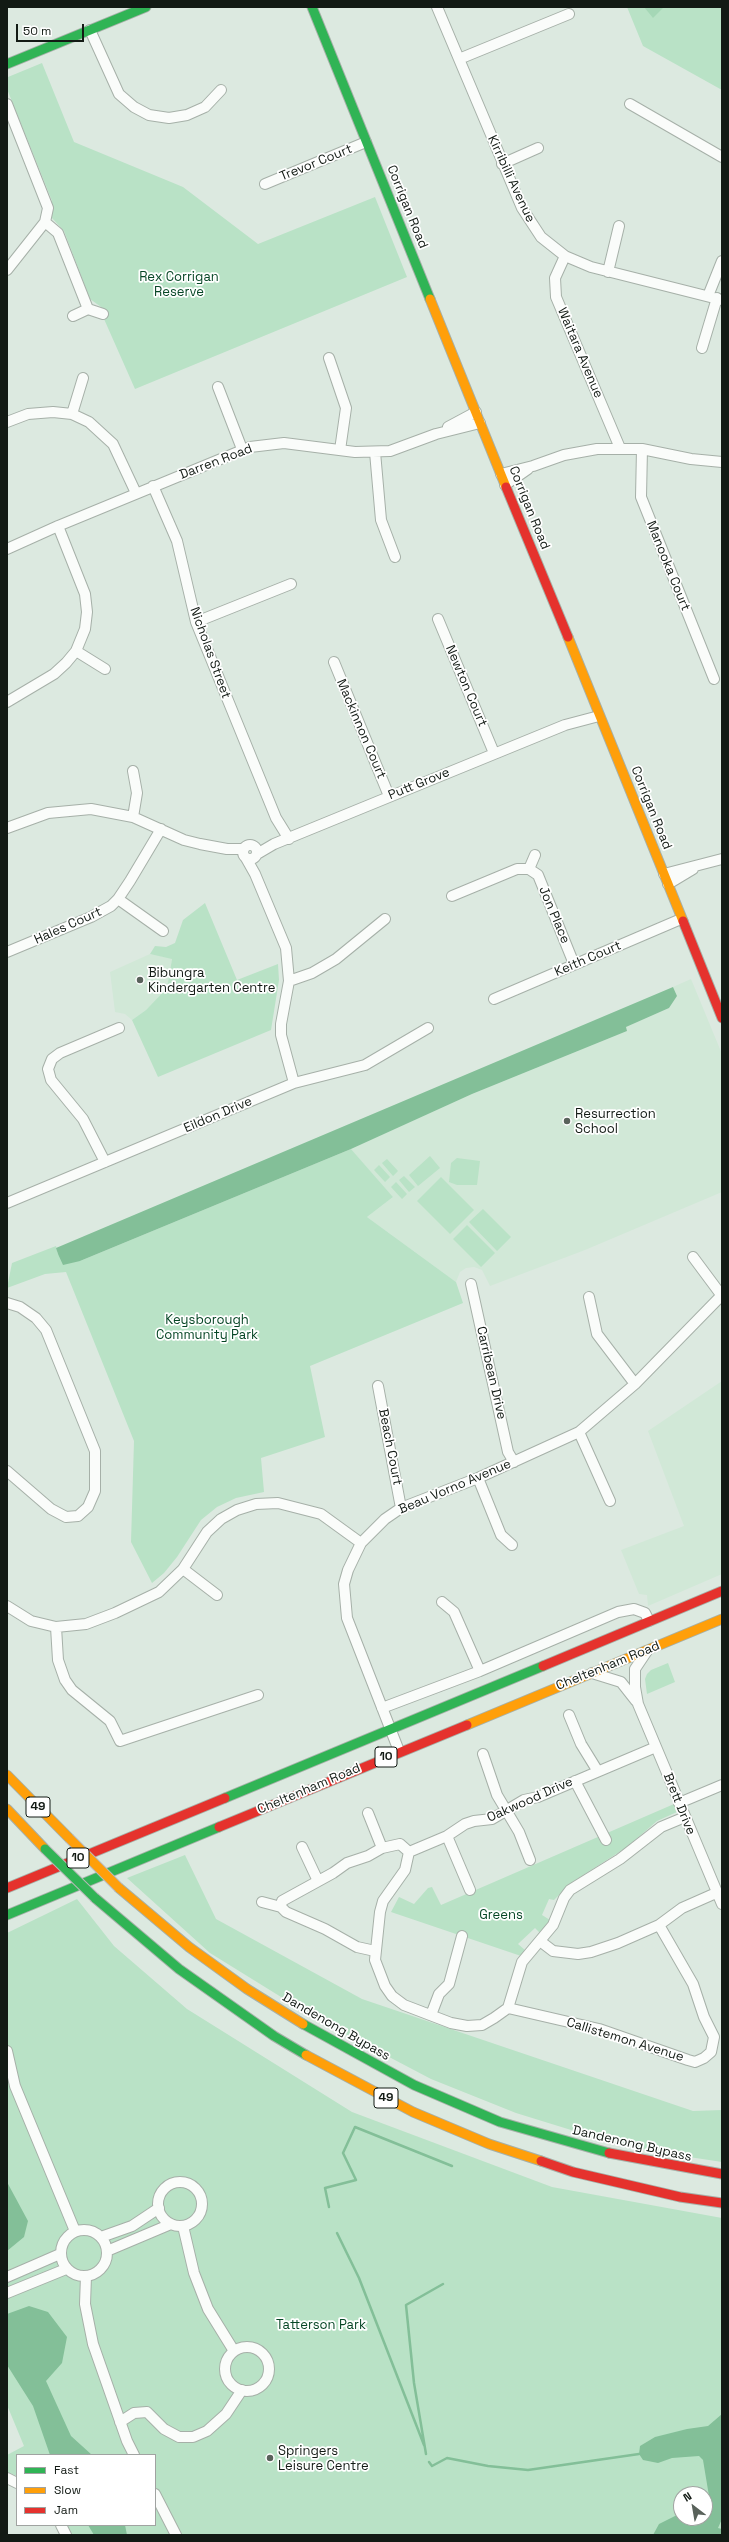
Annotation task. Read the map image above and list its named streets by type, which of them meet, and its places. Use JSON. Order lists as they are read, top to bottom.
{
  "streets": {
    "main road": [
      "Corrigan Road",
      "Cheltenham Road",
      "10",
      "49",
      "Dandenong Bypass"
    ],
    "street": [
      "Trevor Court",
      "Kirribilli Avenue",
      "Waitara Avenue",
      "Darren Road",
      "Manooka Court",
      "Nicholas Street",
      "Newton Court",
      "Mackinnon Court",
      "Putt Grove",
      "Jon Place",
      "Hales Court",
      "Keith Court",
      "Eildon Drive",
      "Carribean Drive",
      "Beach Court",
      "Beau Vorno Avenue",
      "Oakwood Drive",
      "Brett Drive",
      "Callistemon Avenue"
    ]
  },
  "crossings": [
    ["Trevor Court", "Corrigan Road"],
    ["Kirribilli Avenue", "Waitara Avenue"],
    ["Corrigan Road", "Darren Road"],
    ["Corrigan Road", "Putt Grove"],
    ["Corrigan Road", "Keith Court"],
    ["Darren Road", "Nicholas Street"],
    ["Nicholas Street", "Putt Grove"],
    ["Newton Court", "Putt Grove"],
    ["Mackinnon Court", "Putt Grove"],
    ["Putt Grove", "Hales Court"],
    ["Jon Place", "Keith Court"],
    ["Carribean Drive", "Beau Vorno Avenue"],
    ["Beach Court", "Beau Vorno Avenue"],
    ["Beau Vorno Avenue", "Cheltenham Road"],
    ["Cheltenham Road", "Brett Drive"],
    ["Oakwood Drive", "Brett Drive"]
  ],
  "parks": [
    "Rex Corrigan Reserve",
    "Keysborough Community Park",
    "Greens",
    "Tatterson Park"
  ],
  "places": ["Bibungra Kindergarten Centre", "Resurrection School", "Springers Leisure Centre"],
  "legend": ["Fast", "Slow", "Jam"],
  "scale_bar": "50 m",
  "north": "top left"
}
